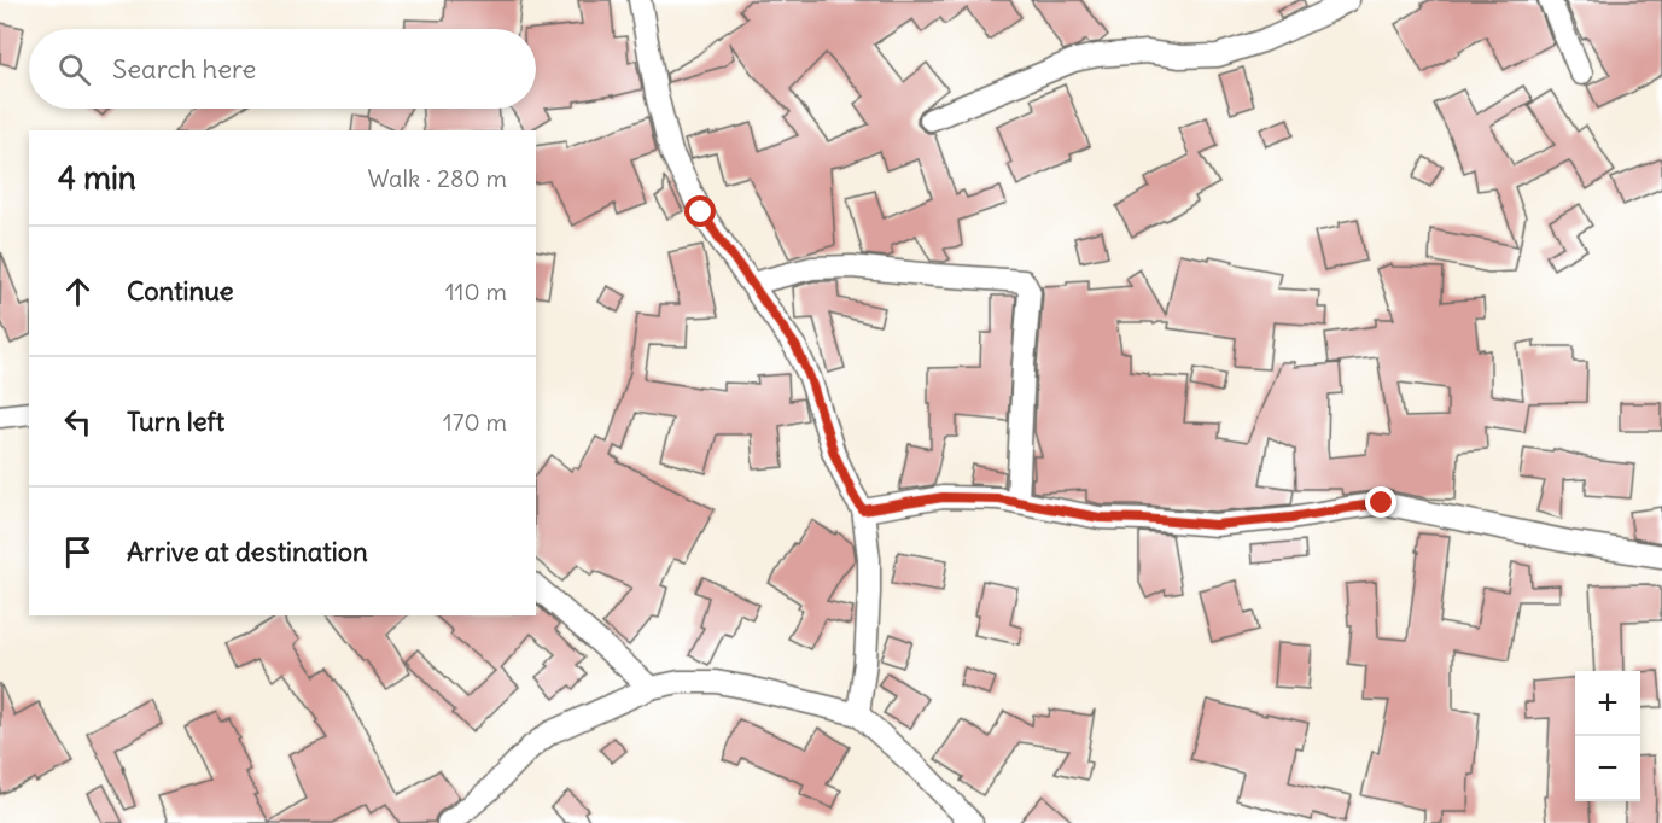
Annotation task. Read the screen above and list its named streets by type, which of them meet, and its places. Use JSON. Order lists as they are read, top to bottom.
{
  "page": {
    "search": "Search here",
    "heading": ["4 min", "Walk · 280 m"],
    "list": [
      ["Continue", "110 m"],
      ["Turn left", "170 m"],
      "Arrive at destination"
    ],
    "map_buttons": ["+", "−"]
  }
}
